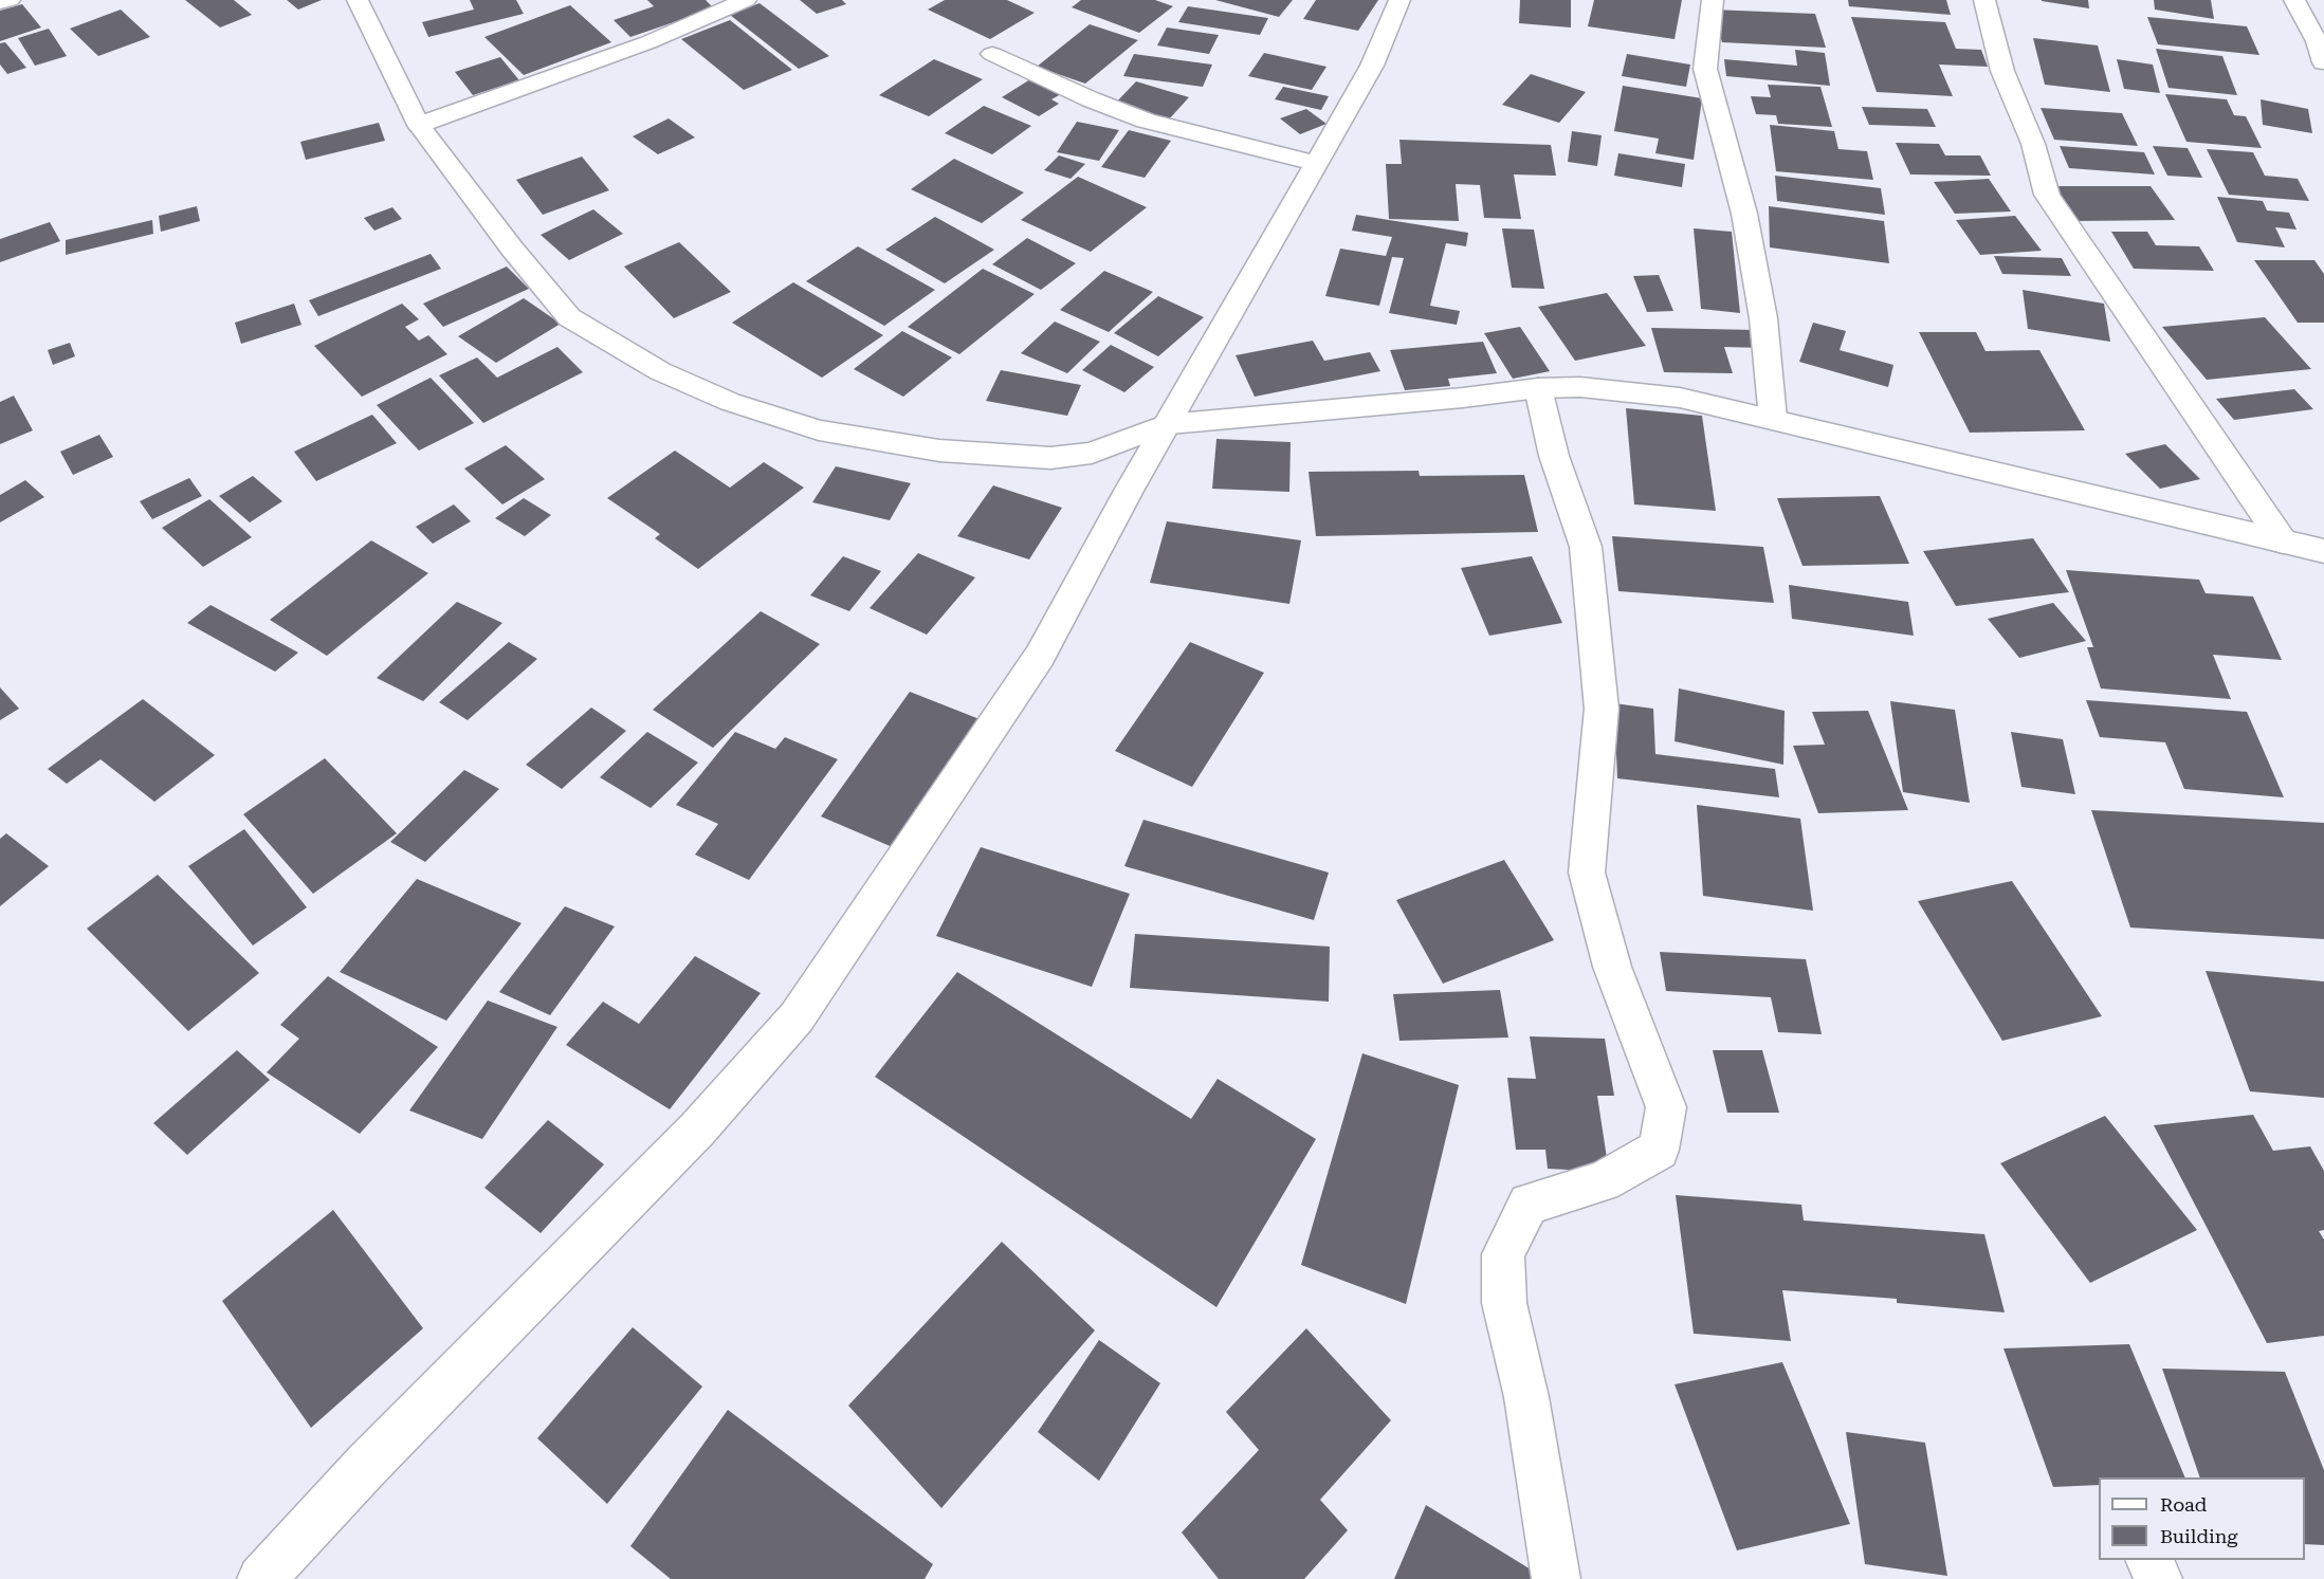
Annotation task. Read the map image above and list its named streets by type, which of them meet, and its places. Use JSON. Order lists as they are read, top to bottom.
{
  "legend": ["Road", "Building"]
}
